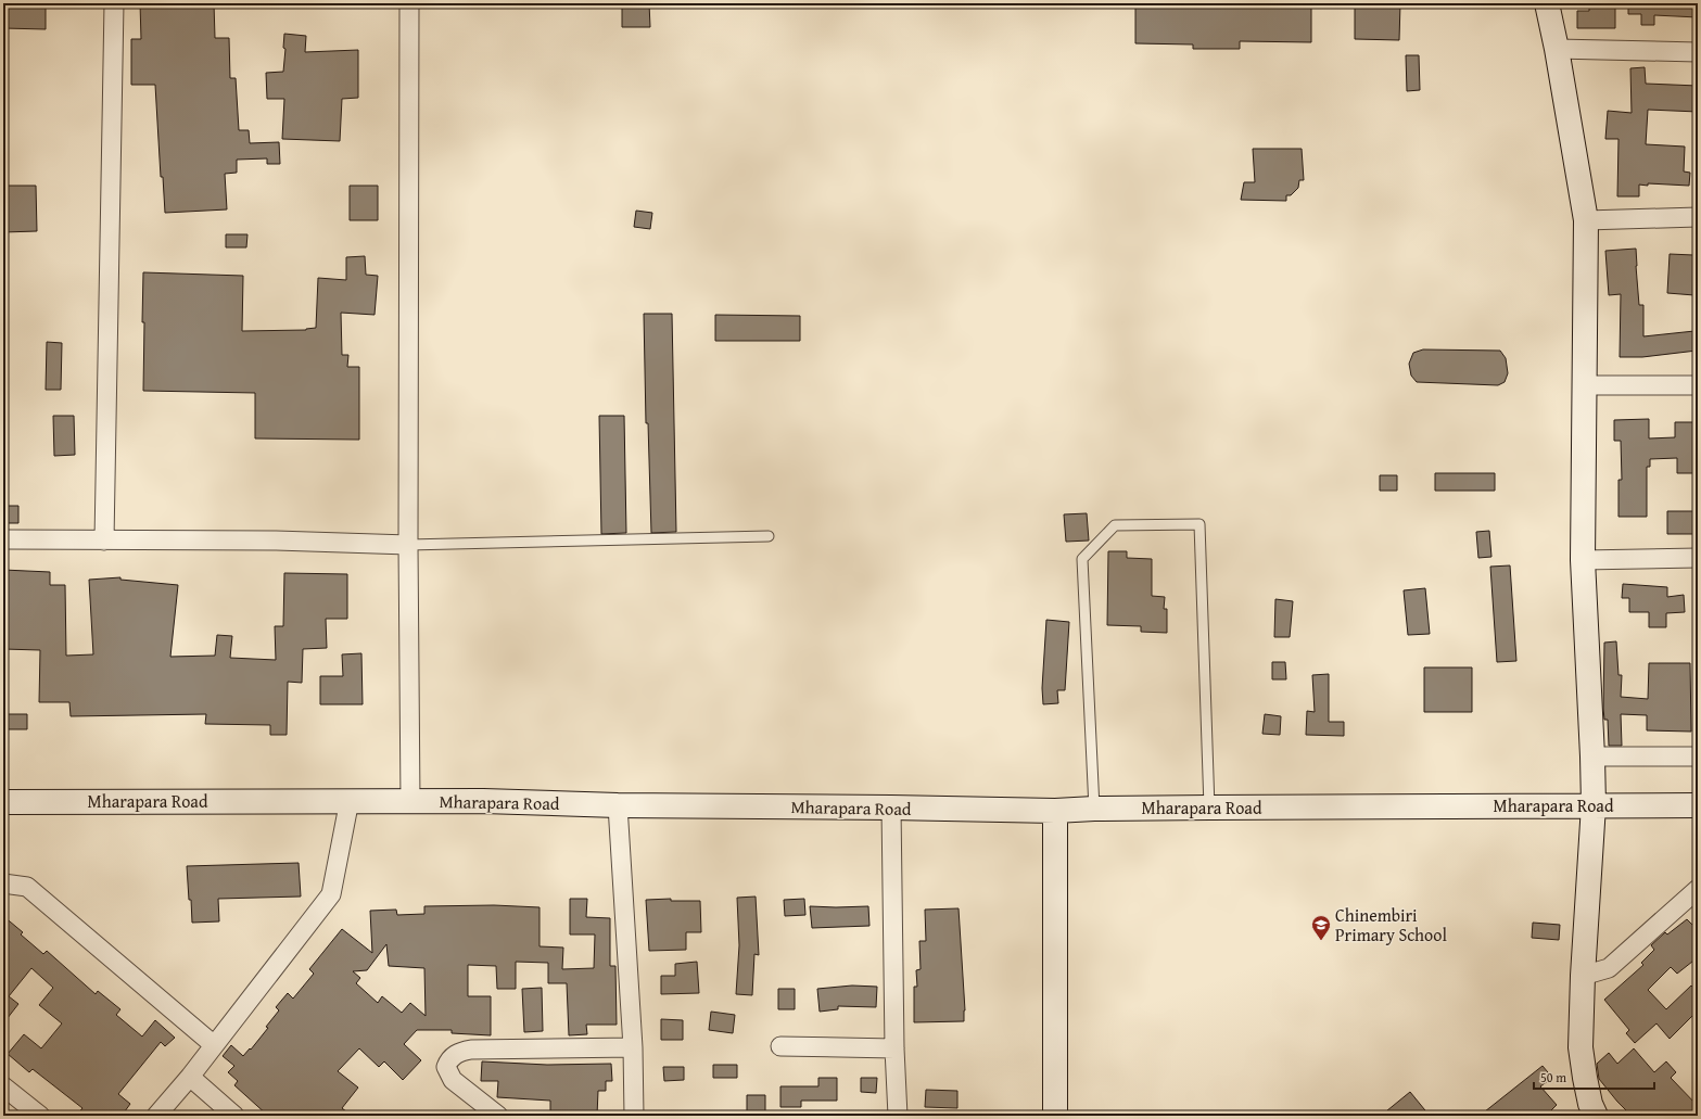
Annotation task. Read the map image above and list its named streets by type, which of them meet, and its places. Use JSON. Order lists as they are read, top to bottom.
{
  "streets": {
    "main road": ["Mharapara Road"]
  },
  "places": {
    "school or university": ["Chinembiri Primary School"]
  },
  "scale_bar": "50 m"
}
